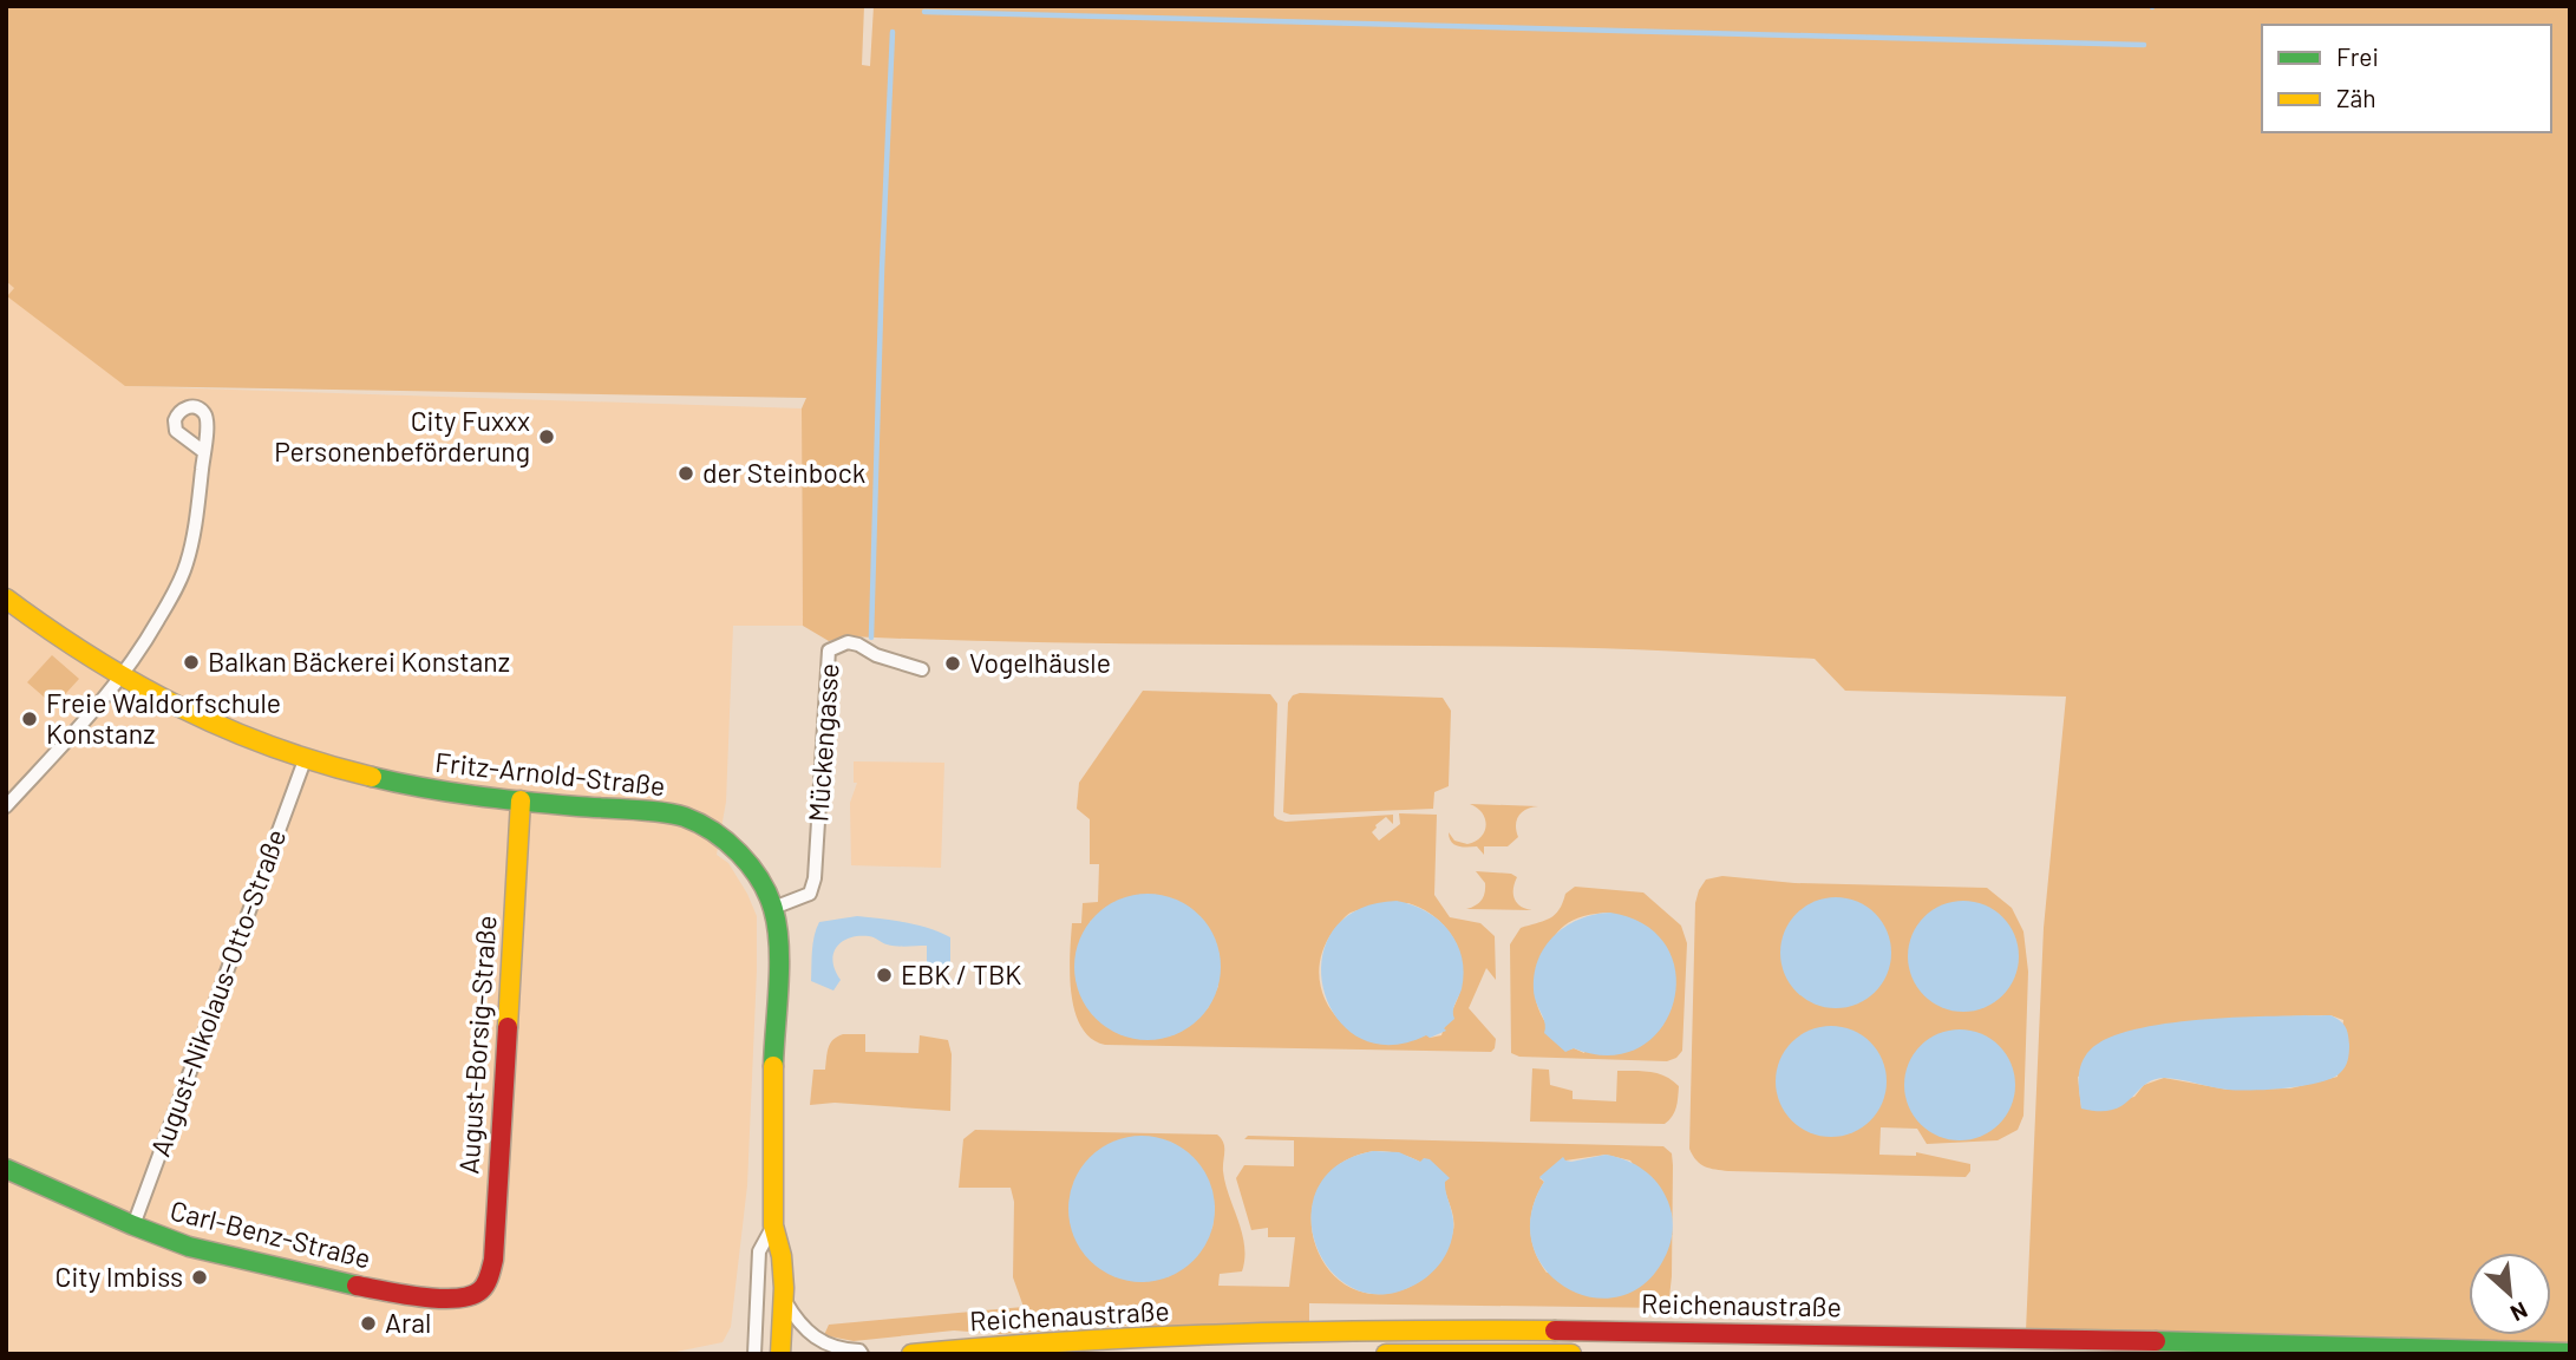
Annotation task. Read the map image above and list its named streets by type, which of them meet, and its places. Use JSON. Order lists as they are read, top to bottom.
{
  "streets": {
    "street": [
      "Mückengasse",
      "Fritz-Arnold-Straße",
      "August-Nikolaus-Otto-Straße",
      "August-Borsig-Straße",
      "Carl-Benz-Straße",
      "Reichenaustraße"
    ]
  },
  "crossings": [
    ["Mückengasse", "Fritz-Arnold-Straße"],
    ["Fritz-Arnold-Straße", "August-Nikolaus-Otto-Straße"],
    ["Fritz-Arnold-Straße", "August-Borsig-Straße"],
    ["August-Nikolaus-Otto-Straße", "Carl-Benz-Straße"],
    ["August-Borsig-Straße", "Carl-Benz-Straße"]
  ],
  "places": [
    "City Fuxxx Personenbeförderung",
    "der Steinbock",
    "Balkan Bäckerei Konstanz",
    "Vogelhäusle",
    "Freie Waldorfschule Konstanz",
    "EBK / TBK",
    "City Imbiss",
    "Aral"
  ],
  "legend": ["Frei", "Zäh"],
  "north": "bottom right"
}
